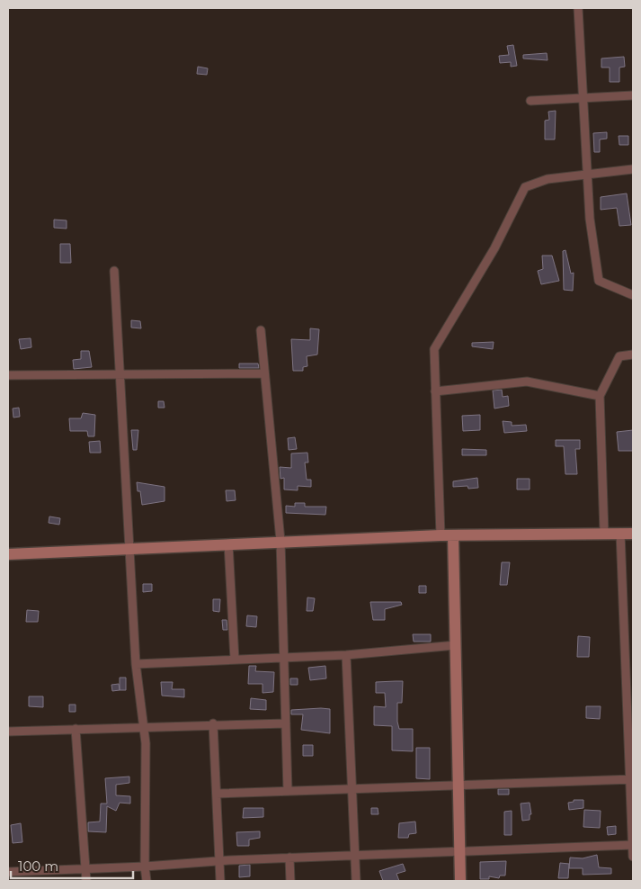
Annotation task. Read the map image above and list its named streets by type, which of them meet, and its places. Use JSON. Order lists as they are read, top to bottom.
{
  "scale_bar": "100 m"
}
